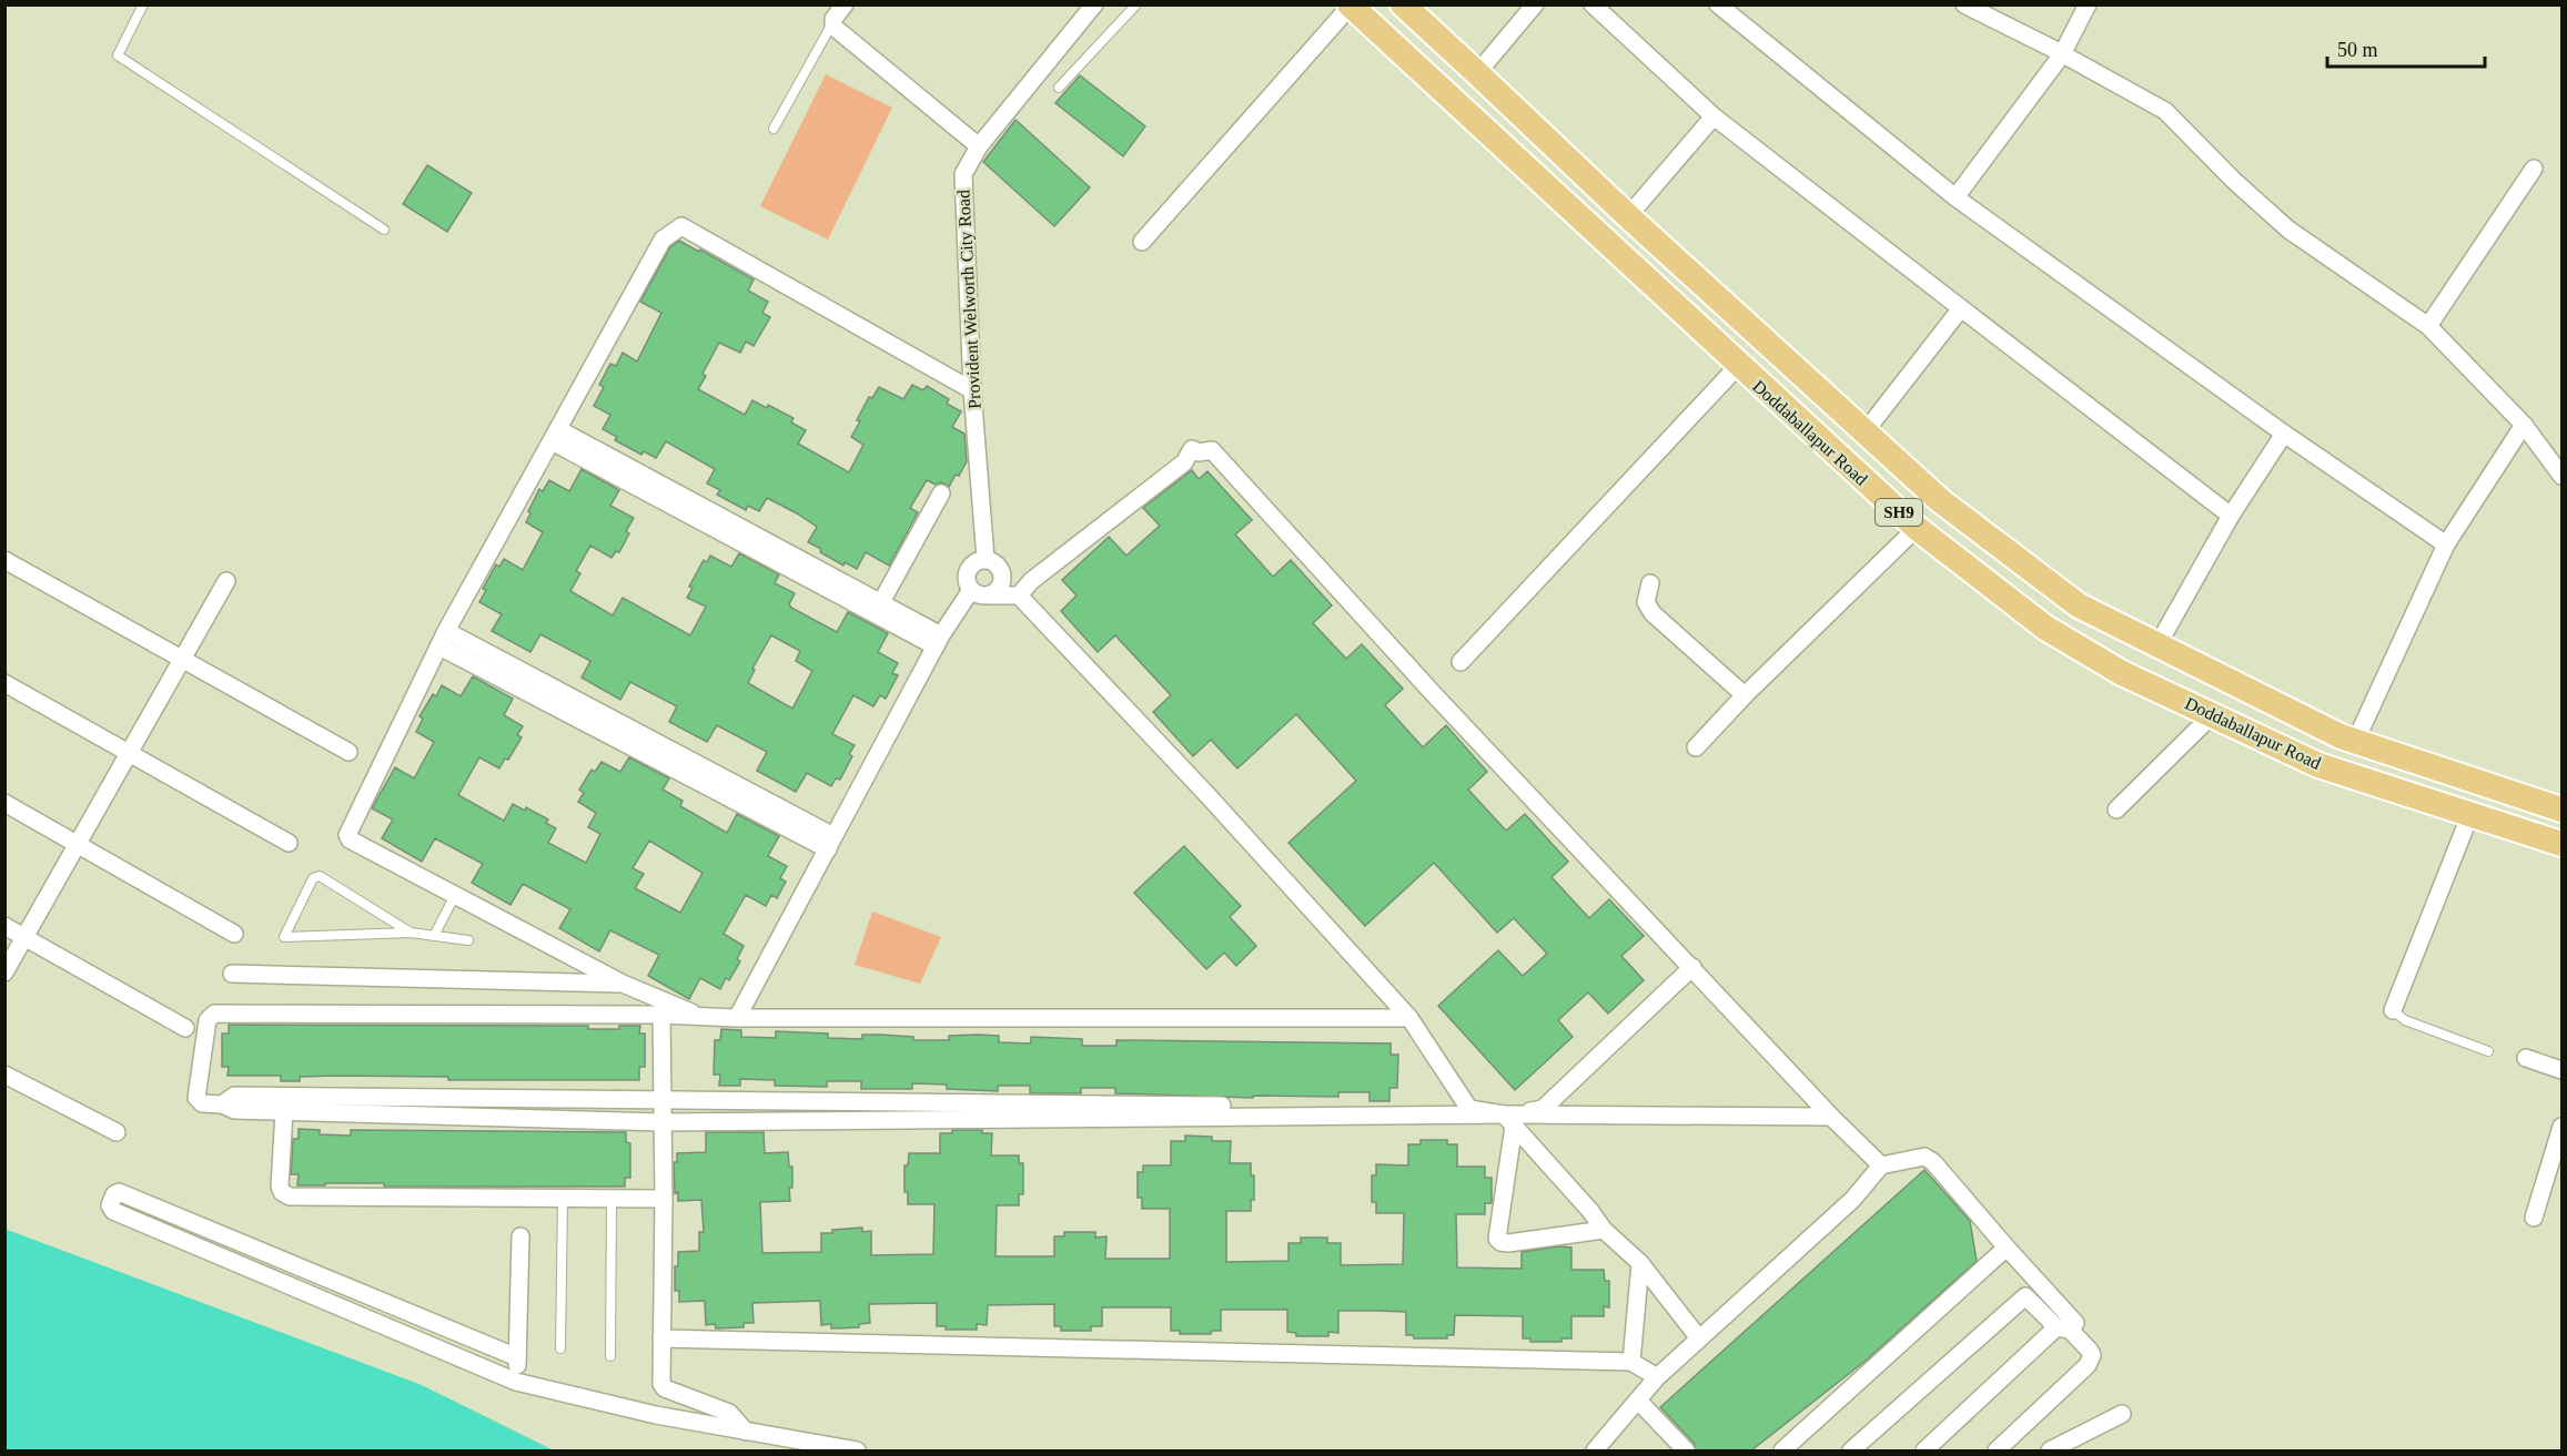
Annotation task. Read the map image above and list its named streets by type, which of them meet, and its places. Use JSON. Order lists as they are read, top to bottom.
{
  "streets": {
    "main road": ["Doddaballapur Road", "SH9"],
    "street": ["Provident Welworth City Road"]
  },
  "scale_bar": "50 m"
}
